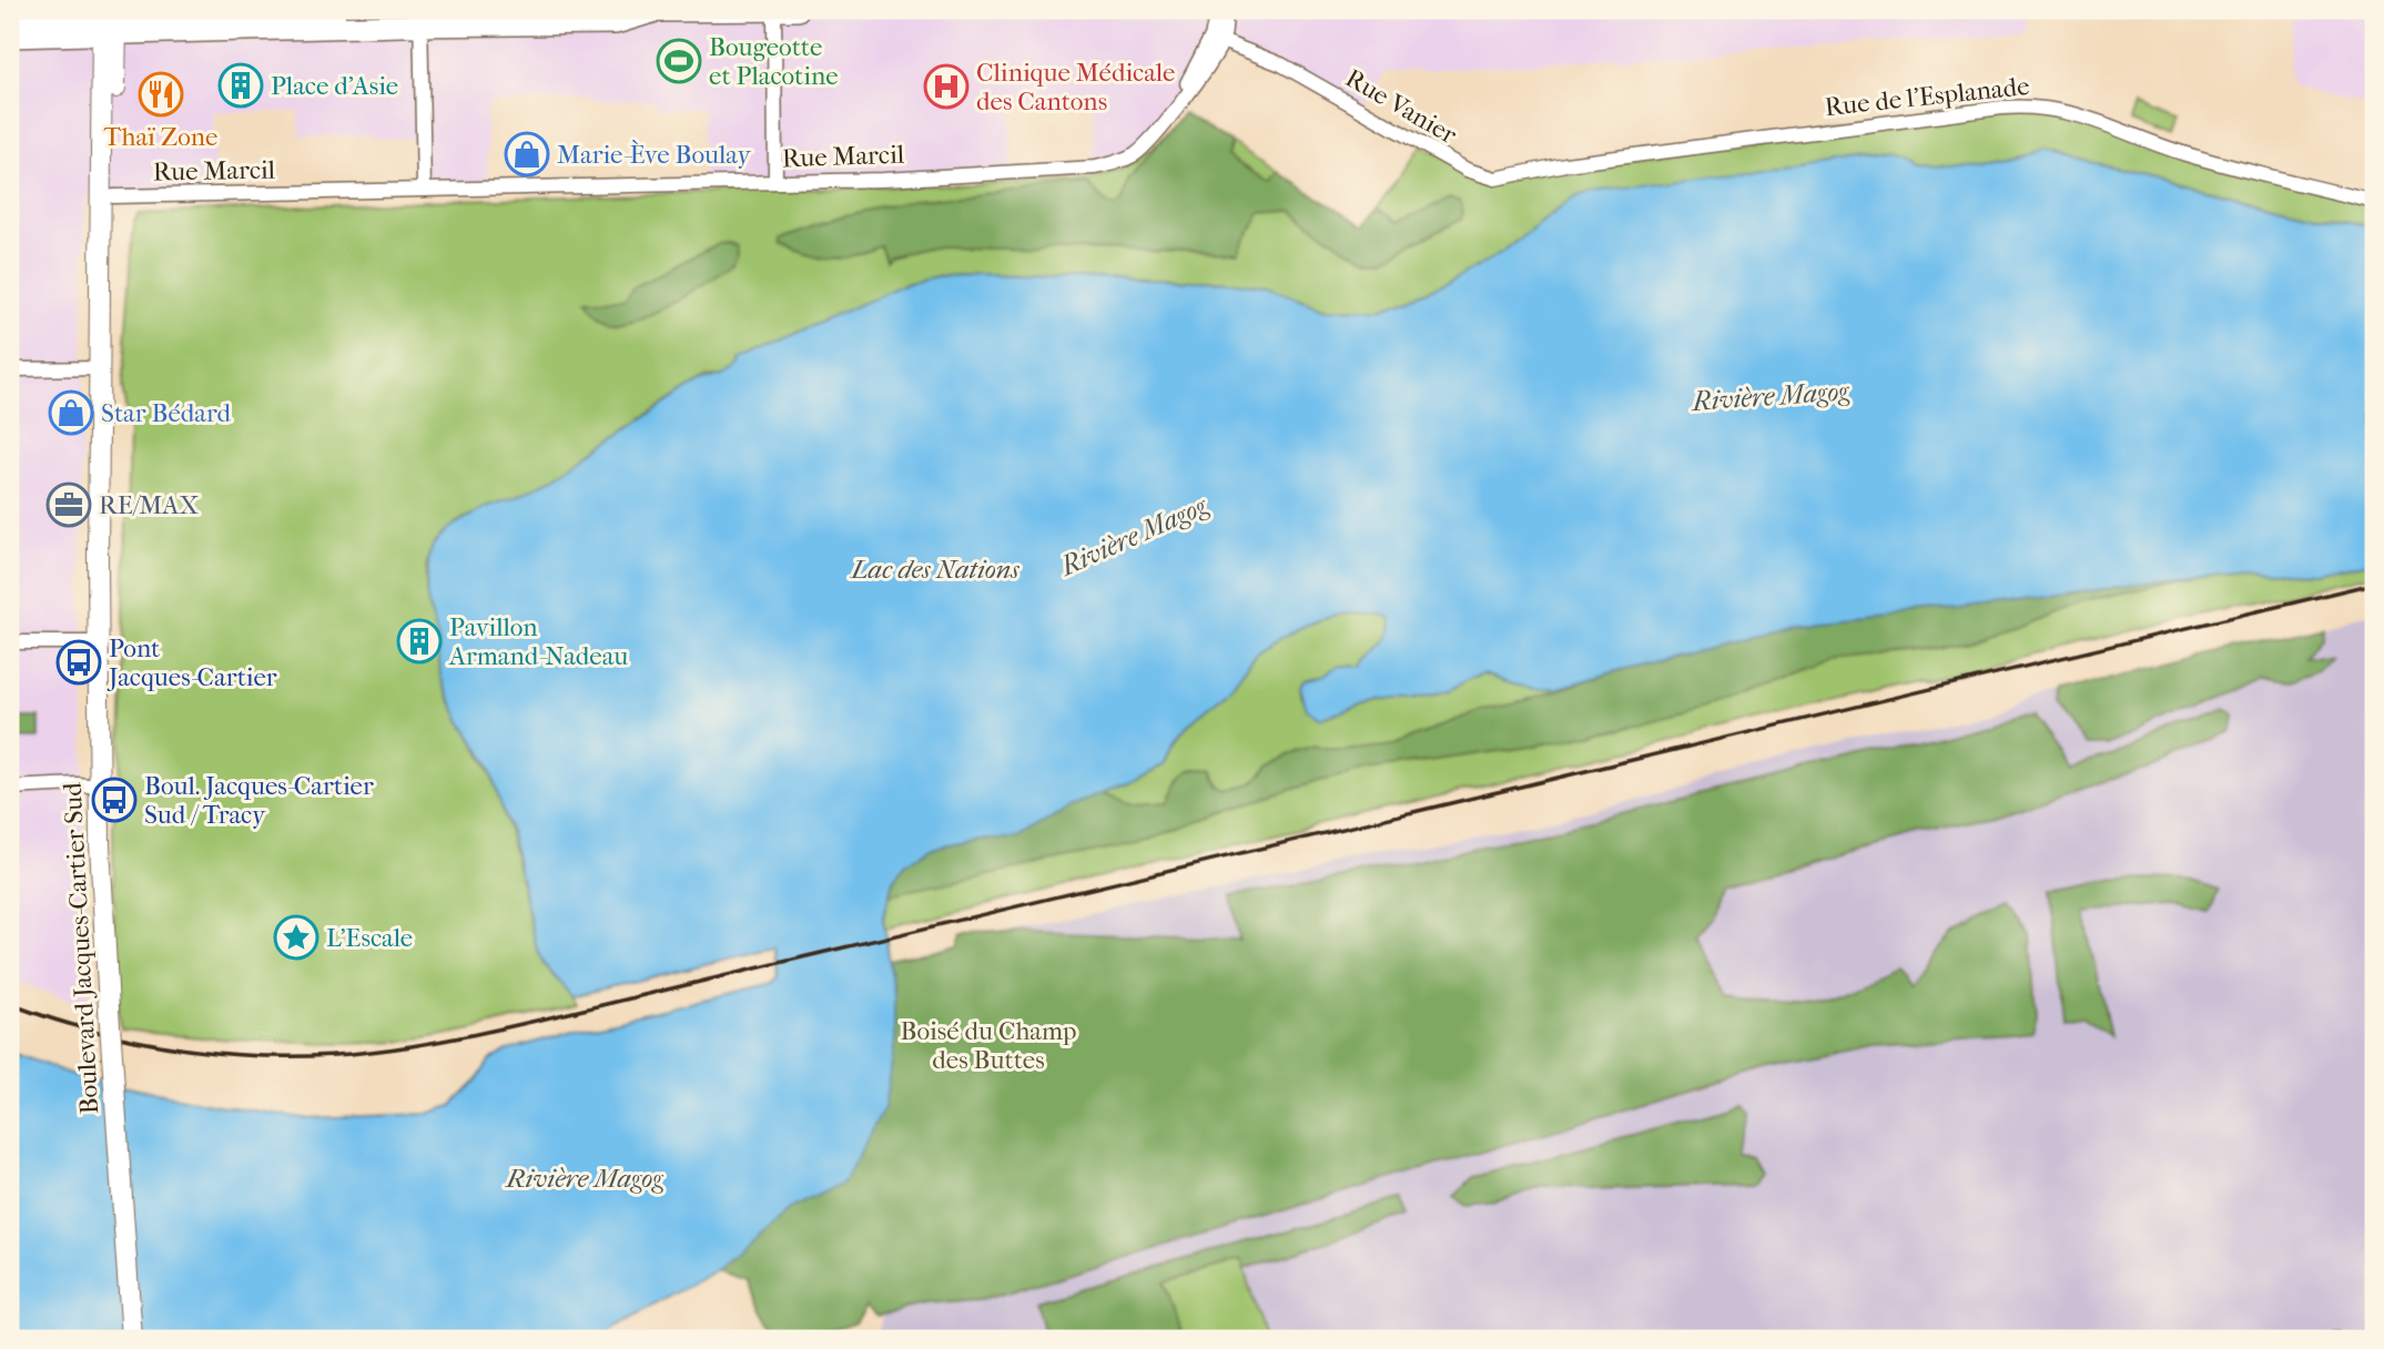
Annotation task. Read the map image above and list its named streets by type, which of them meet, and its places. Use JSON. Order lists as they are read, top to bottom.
{
  "streets": {
    "main road": ["Boulevard Jacques-Cartier Sud"],
    "street": ["Rue de l'Esplanade", "Rue Vanier", "Rue Marcil"]
  },
  "crossings": [
    ["Rue de l'Esplanade", "Rue Vanier"],
    ["Rue Vanier", "Rue Marcil"],
    ["Rue Marcil", "Boulevard Jacques-Cartier Sud"]
  ],
  "water": ["Rivière Magog", "Lac des Nations"],
  "parks": ["Boisé du Champ des Buttes"],
  "places": {
    "sports": ["Bougeotte et Placotine"],
    "building": ["Place d'Asie", "Pavillon Armand-Nadeau"],
    "hospital": ["Clinique Médicale des Cantons"],
    "restaurant": ["Thaï Zone"],
    "shop": ["Marie-Ève Boulay", "Star Bédard"],
    "office": ["RE/MAX"],
    "bus stop": ["Pont Jacques-Cartier", "Boul. Jacques-Cartier Sud / Tracy"],
    "place": ["L'Escale"]
  }
}
